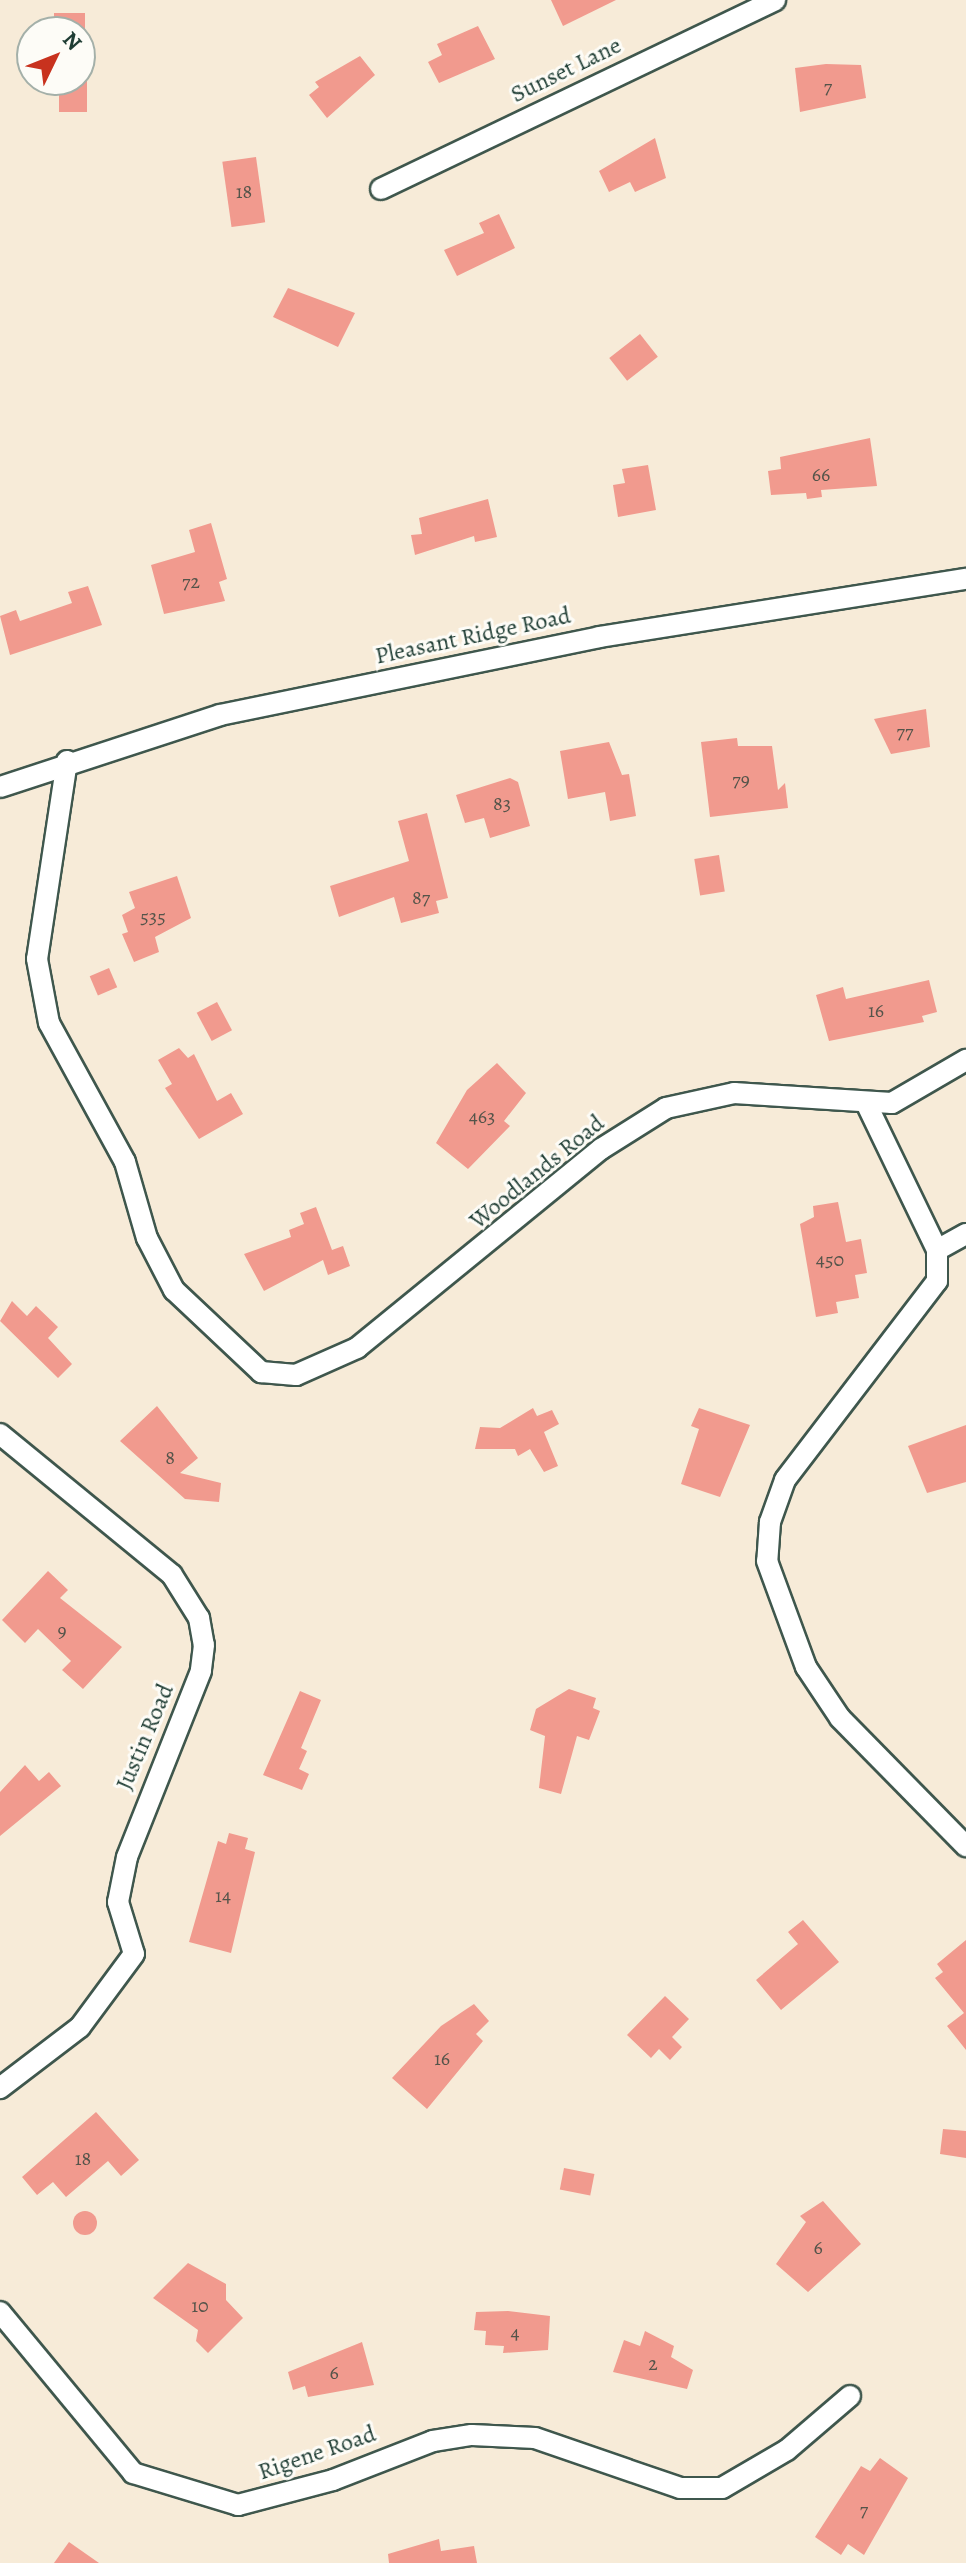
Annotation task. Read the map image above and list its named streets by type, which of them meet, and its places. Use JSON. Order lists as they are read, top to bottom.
{
  "streets": {
    "street": [
      "Sunset Lane",
      "Pleasant Ridge Road",
      "Woodlands Road",
      "Justin Road",
      "Rigene Road"
    ]
  },
  "crossings": [
    ["Pleasant Ridge Road", "Woodlands Road"]
  ],
  "house_numbers": [
    "7",
    "18",
    "66",
    "72",
    "77",
    "79",
    "83",
    "87",
    "535",
    "16",
    "463",
    "450",
    "8",
    "9",
    "14",
    "16",
    "18",
    "6",
    "10",
    "4",
    "2",
    "6",
    "7"
  ],
  "north": "top right"
}
